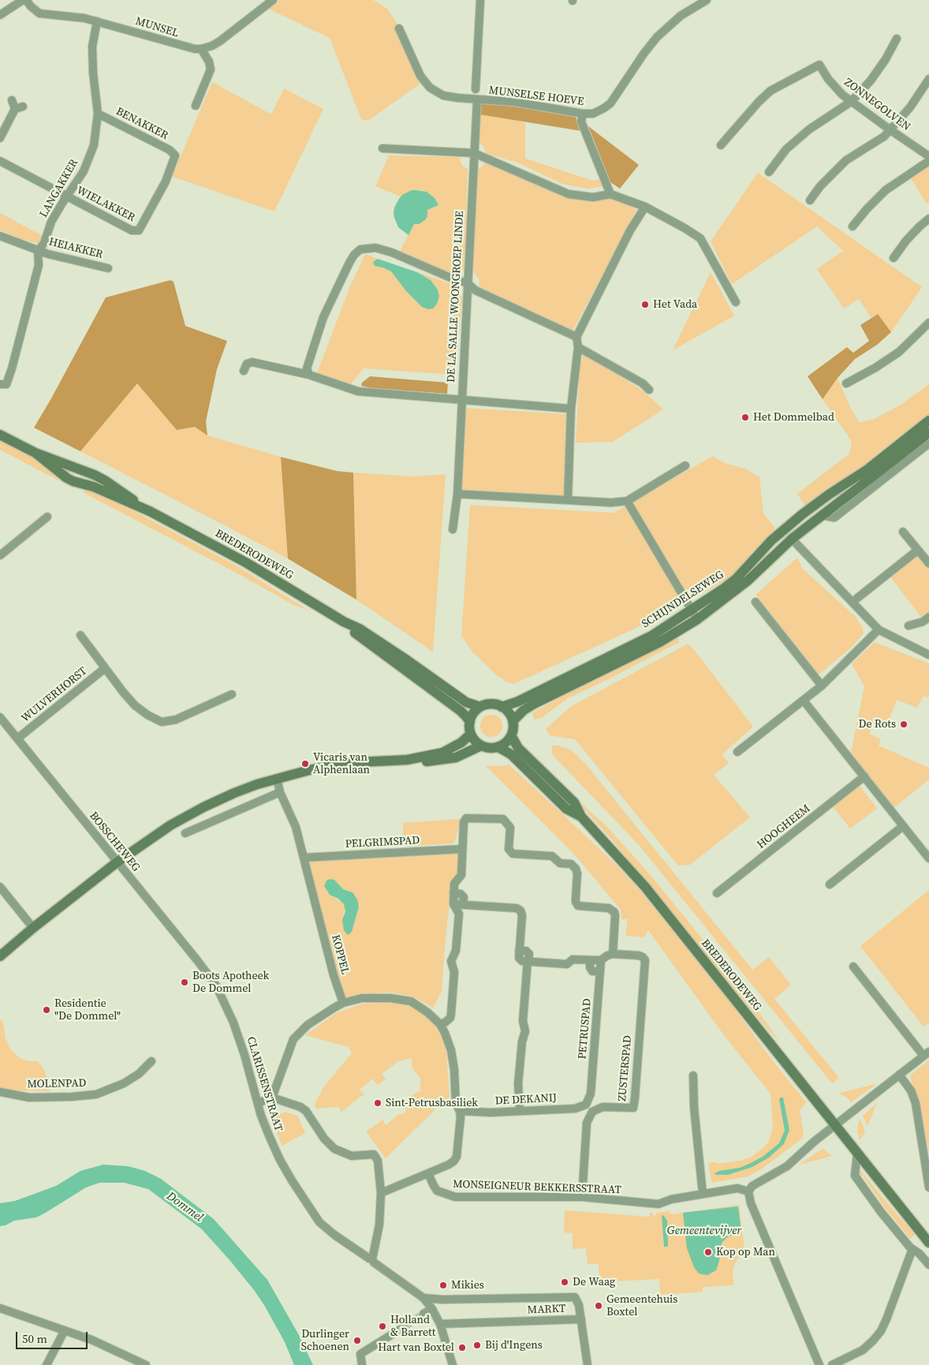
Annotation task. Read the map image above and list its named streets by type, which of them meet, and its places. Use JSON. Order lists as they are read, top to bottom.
{
  "streets": {
    "main road": ["BREDERODEWEG", "SCHIJNDELSEWEG"],
    "street": [
      "MUNSEL",
      "MUNSELSE HOEVE",
      "ZONNEGOLVEN",
      "BENAKKER",
      "LANGAKKER",
      "WIELAKKER",
      "HEIAKKER",
      "DE LA SALLE WOONGROEP LINDE",
      "WULVERHORST",
      "HOOGHEEM",
      "BOSSCHEWEG",
      "PELGRIMSPAD",
      "KOPPEL",
      "PETRUSPAD",
      "ZUSTERSPAD",
      "MOLENPAD",
      "CLARISSENSTRAAT",
      "DE DEKANIJ",
      "MONSEIGNEUR BEKKERSSTRAAT",
      "MARKT"
    ]
  },
  "crossings": [
    ["MUNSEL", "LANGAKKER"],
    ["MUNSELSE HOEVE", "DE LA SALLE WOONGROEP LINDE"],
    ["BENAKKER", "LANGAKKER"],
    ["BENAKKER", "WIELAKKER"],
    ["LANGAKKER", "WIELAKKER"],
    ["LANGAKKER", "HEIAKKER"],
    ["BREDERODEWEG", "SCHIJNDELSEWEG"],
    ["WULVERHORST", "BOSSCHEWEG"],
    ["BOSSCHEWEG", "CLARISSENSTRAAT"],
    ["PELGRIMSPAD", "KOPPEL"],
    ["PETRUSPAD", "DE DEKANIJ"],
    ["ZUSTERSPAD", "MONSEIGNEUR BEKKERSSTRAAT"],
    ["CLARISSENSTRAAT", "MARKT"]
  ],
  "water": ["Dommel", "Gemeentevijver"],
  "places": [
    "Het Vada",
    "Het Dommelbad",
    "De Rots",
    "Vicaris van Alphenlaan",
    "Boots Apotheek De Dommel",
    "Residentie \"De Dommel\"",
    "Sint-Petrusbasiliek",
    "Kop op Man",
    "De Waag",
    "Mikies",
    "Gemeentehuis Boxtel",
    "Holland & Barrett",
    "Durlinger Schoenen",
    "Bij d'Ingens",
    "Hart van Boxtel"
  ],
  "scale_bar": "50 m"
}
